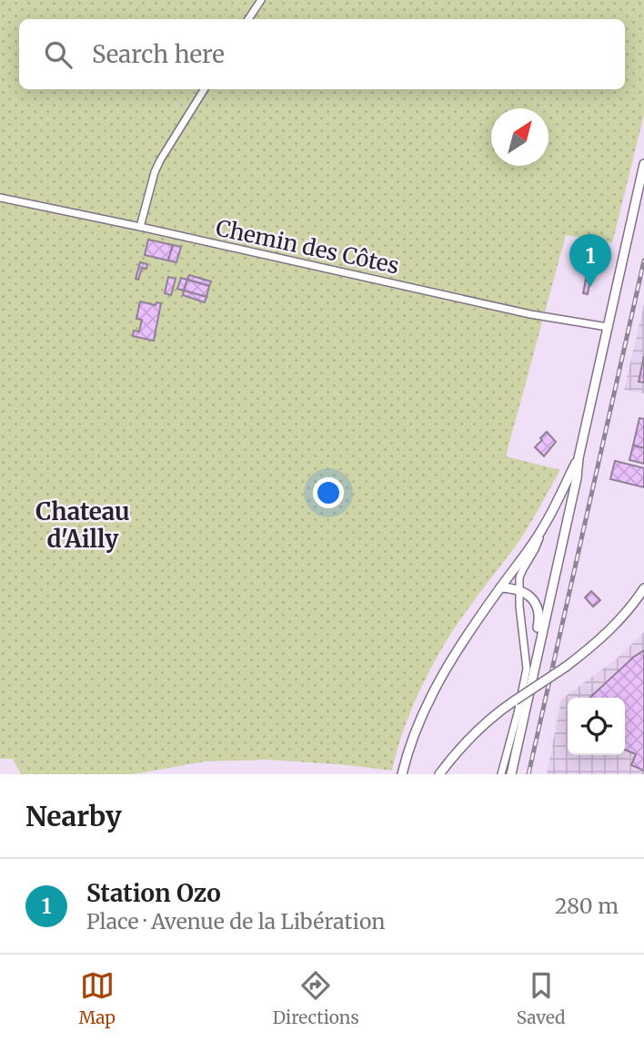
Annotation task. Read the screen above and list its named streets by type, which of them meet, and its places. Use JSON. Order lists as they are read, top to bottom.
{
  "streets": {
    "street": ["Chemin des Côtes"]
  },
  "districts": ["Chateau d'Ailly"],
  "north": "top right",
  "page": {
    "search": "Search here",
    "pins": "1",
    "heading": "Nearby",
    "list": [
      {
        "mark": "1",
        "name": "Station Ozo",
        "note": "Place · Avenue de la Libération",
        "value": "280 m"
      }
    ],
    "nav": ["Map", "Directions", "Saved"]
  }
}
